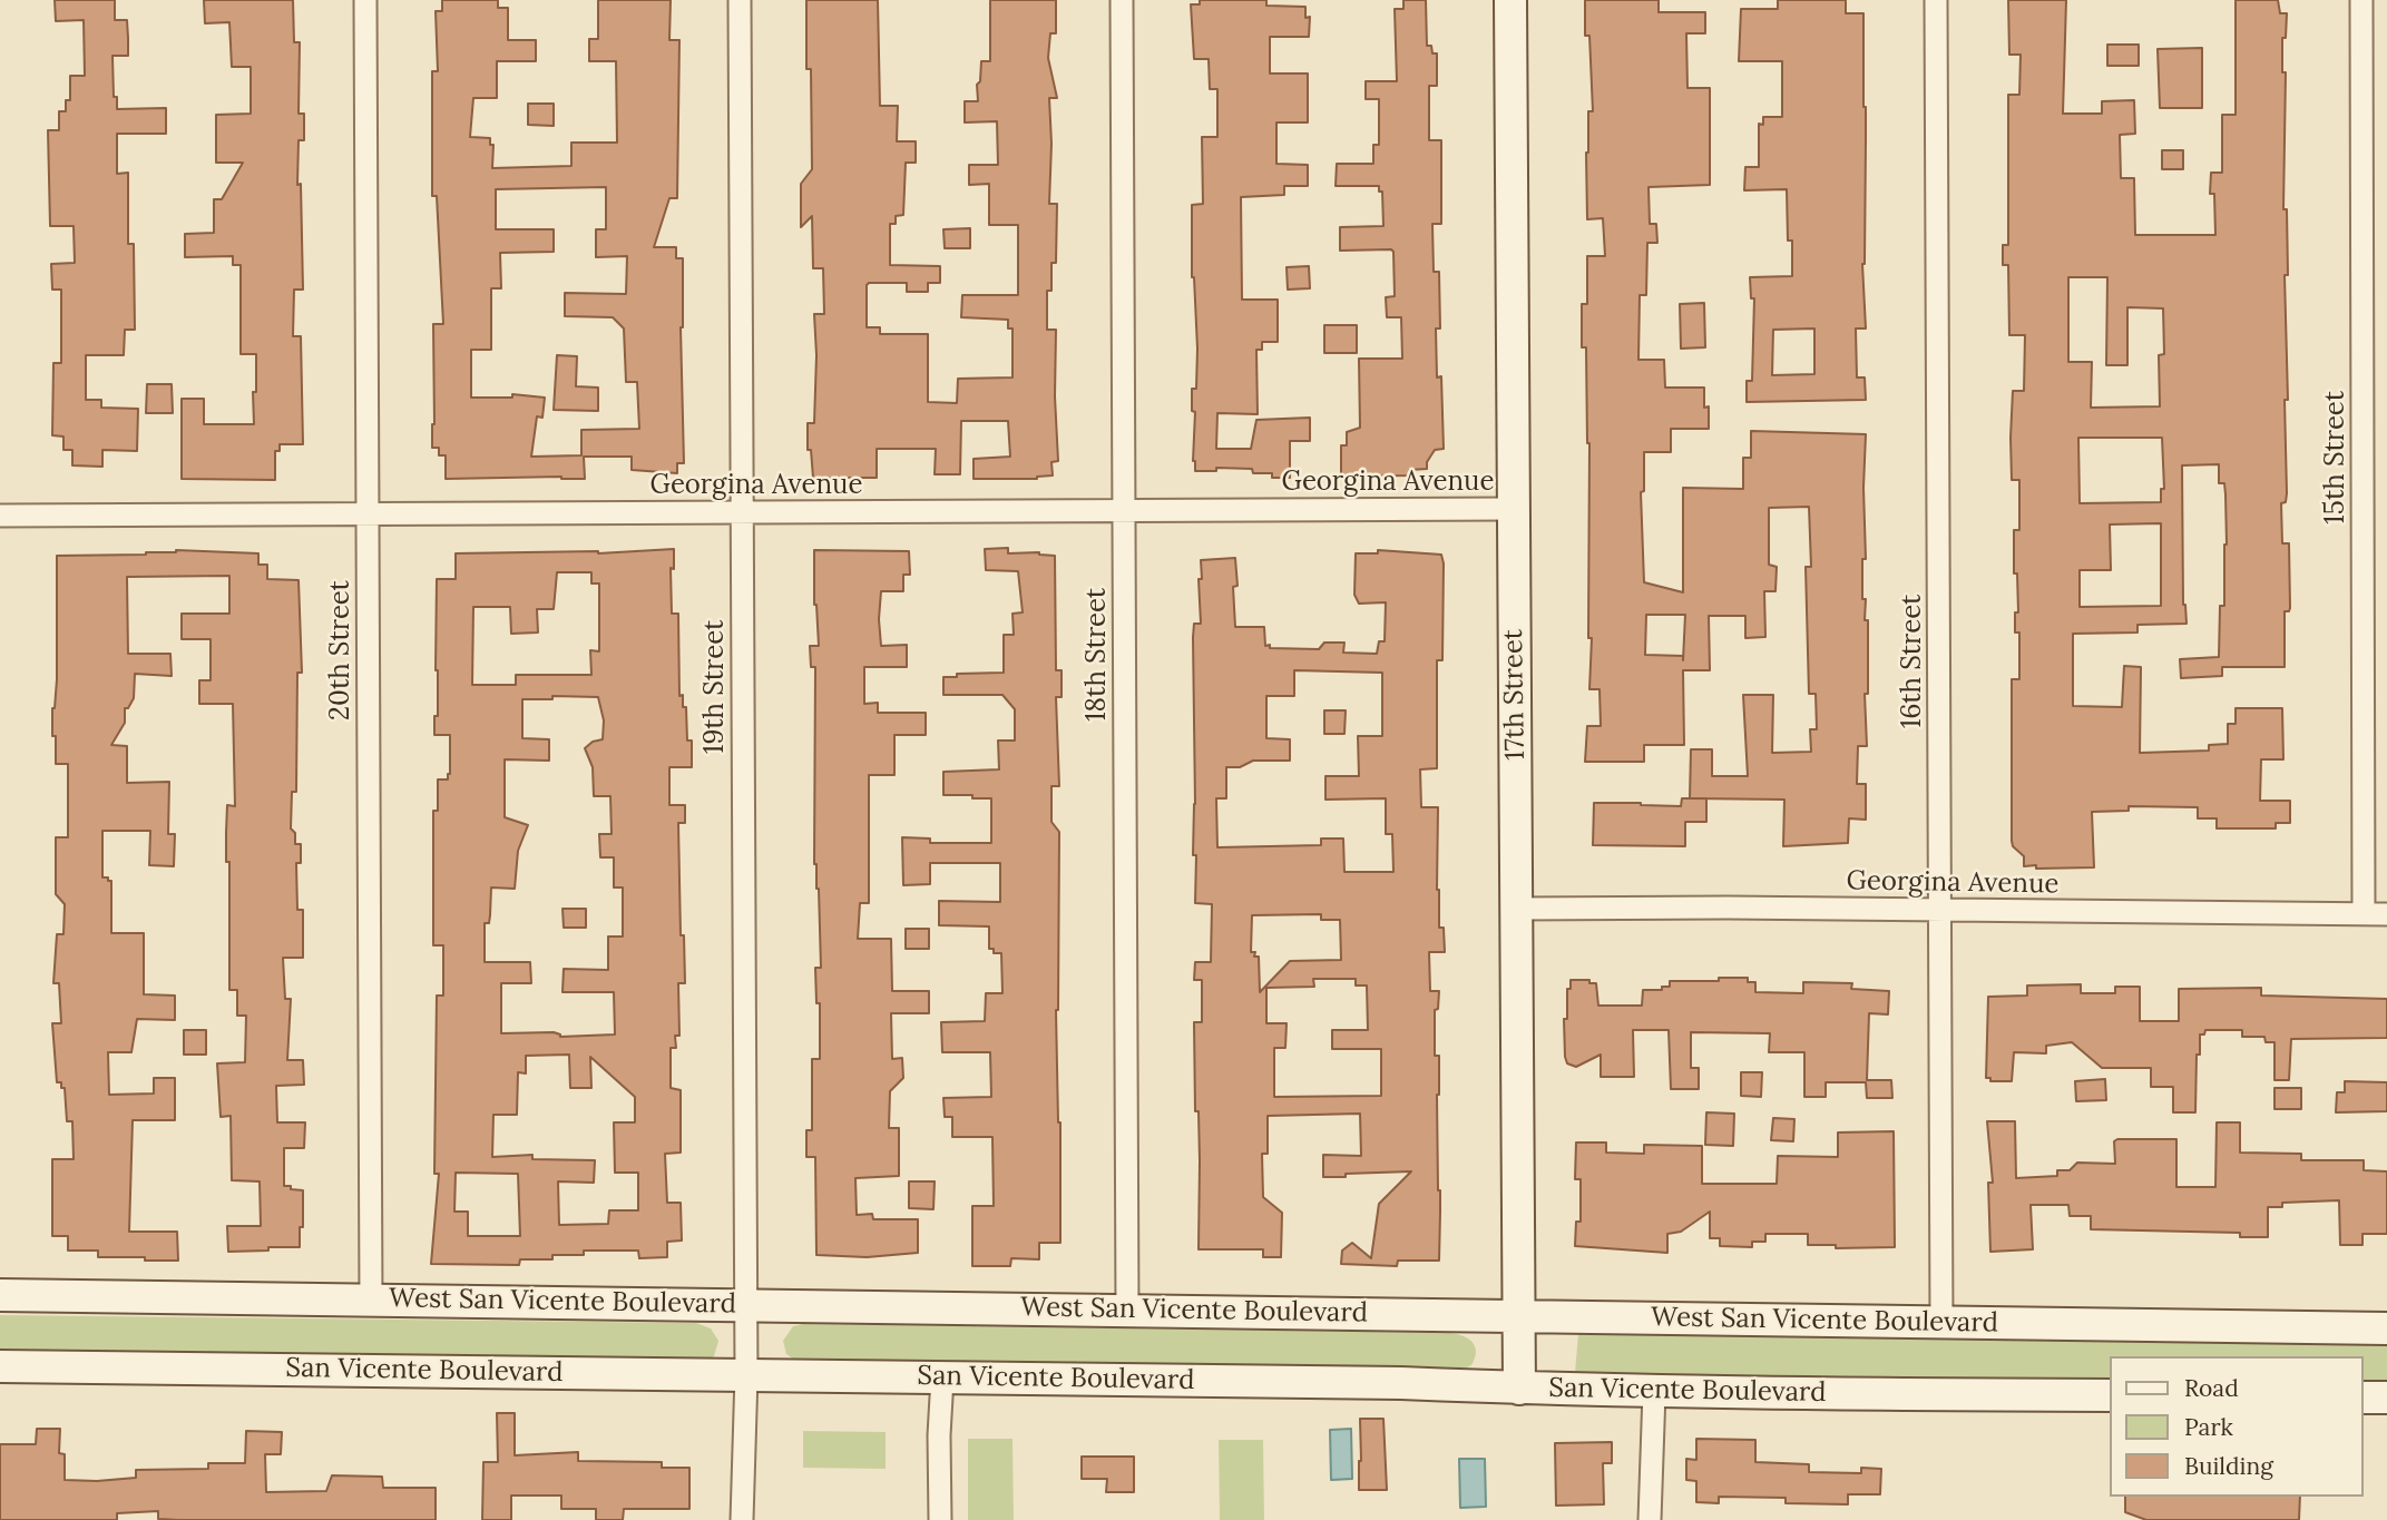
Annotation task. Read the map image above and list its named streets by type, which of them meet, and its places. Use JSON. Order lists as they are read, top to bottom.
{
  "streets": {
    "main road": ["17th Street", "West San Vicente Boulevard", "San Vicente Boulevard"],
    "street": [
      "15th Street",
      "Georgina Avenue",
      "20th Street",
      "18th Street",
      "16th Street",
      "19th Street"
    ]
  },
  "crossings": [
    ["15th Street", "Georgina Avenue"],
    ["Georgina Avenue", "20th Street"],
    ["Georgina Avenue", "18th Street"],
    ["Georgina Avenue", "16th Street"],
    ["Georgina Avenue", "19th Street"],
    ["Georgina Avenue", "17th Street"],
    ["20th Street", "West San Vicente Boulevard"],
    ["18th Street", "West San Vicente Boulevard"],
    ["16th Street", "West San Vicente Boulevard"],
    ["19th Street", "West San Vicente Boulevard"],
    ["19th Street", "San Vicente Boulevard"],
    ["17th Street", "West San Vicente Boulevard"],
    ["17th Street", "San Vicente Boulevard"]
  ],
  "legend": ["Road", "Park", "Building"]
}
